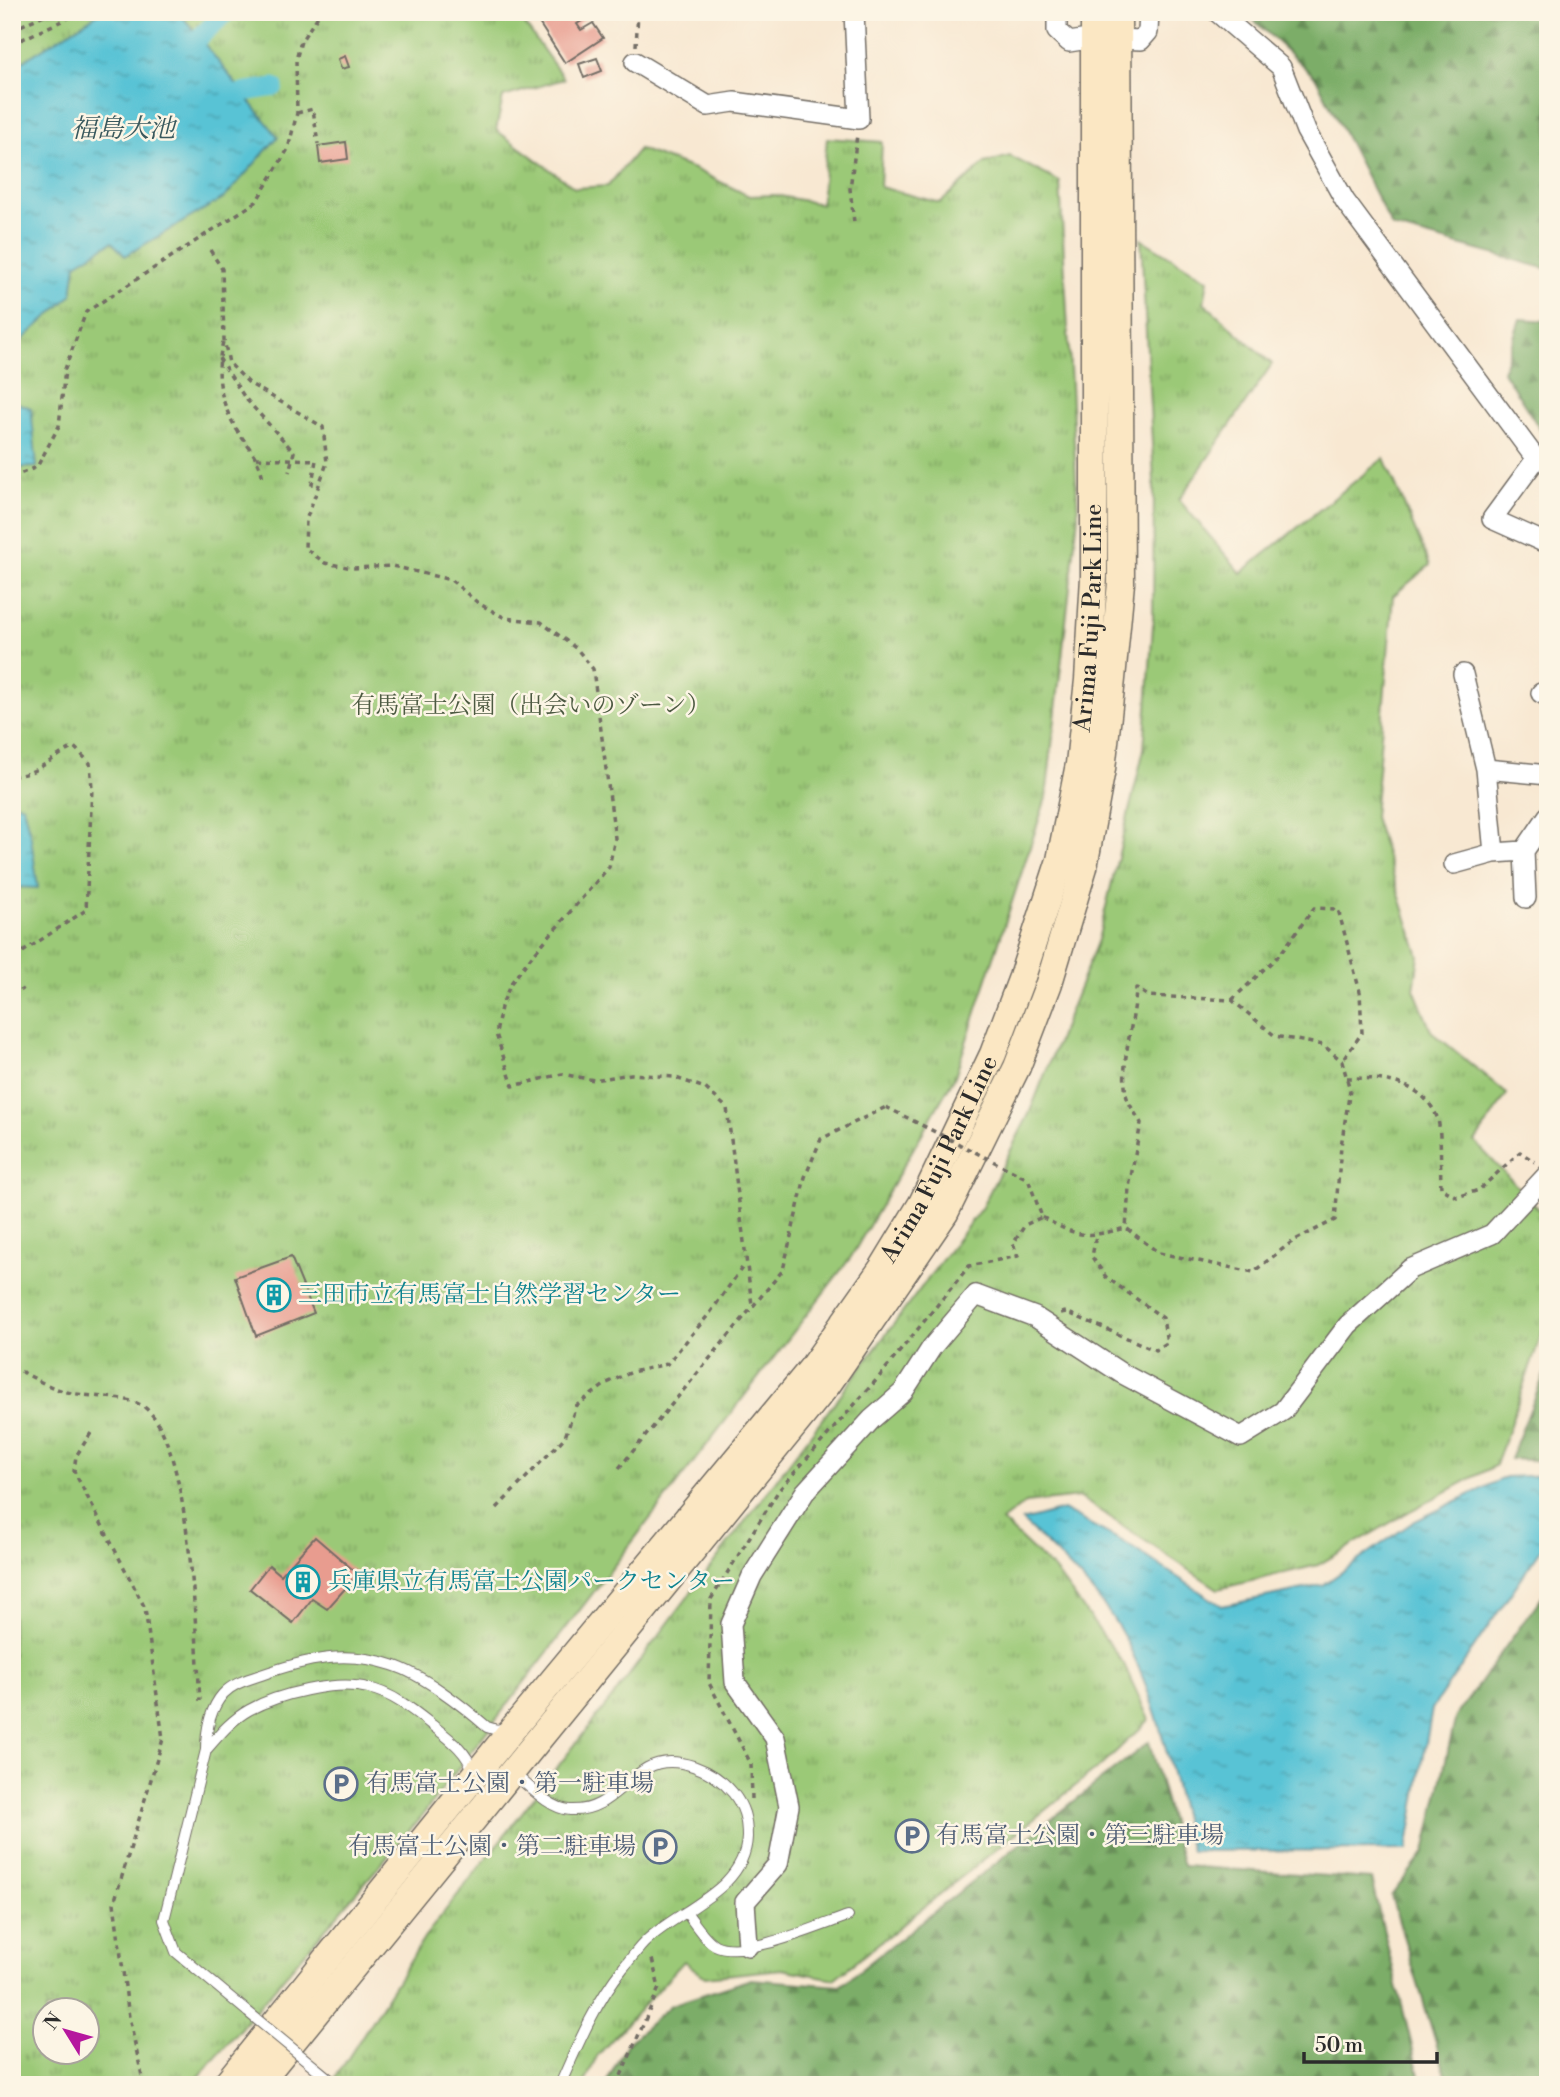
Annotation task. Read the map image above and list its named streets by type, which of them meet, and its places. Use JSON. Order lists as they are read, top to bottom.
{
  "streets": {
    "main road": ["Arima Fuji Park Line"]
  },
  "water": ["福島大池"],
  "parks": ["有馬富士公園（出会いのゾーン）"],
  "places": {
    "building": ["三田市立有馬富士自然学習センター", "兵庫県立有馬富士公園パークセンター"],
    "parking": ["有馬富士公園・第一駐車場", "有馬富士公園・第三駐車場", "有馬富士公園・第二駐車場"]
  },
  "scale_bar": "50 m",
  "north": "top left"
}
